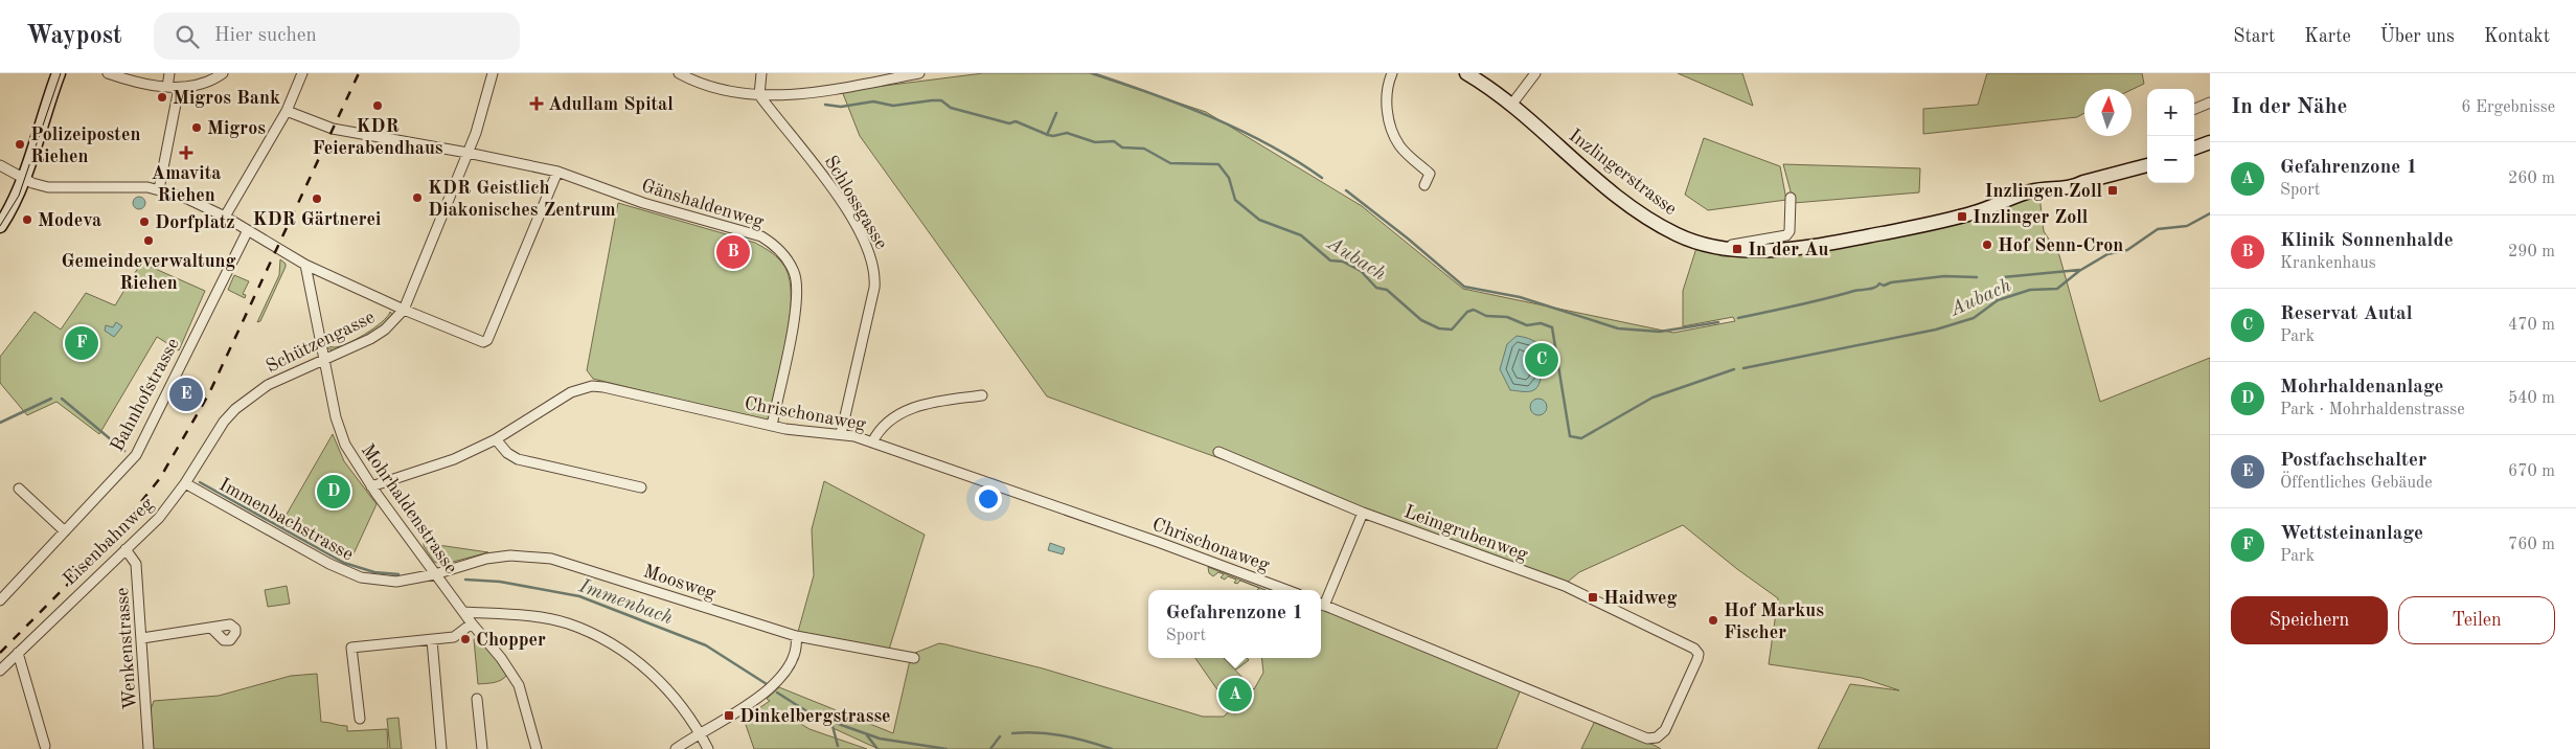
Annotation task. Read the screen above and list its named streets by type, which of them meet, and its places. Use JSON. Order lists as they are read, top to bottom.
{
  "streets": {
    "street": [
      "Inzlingerstrasse",
      "Schlossgasse",
      "Gänshaldenweg",
      "Schützengasse",
      "Bahnhofstrasse",
      "Chrischonaweg",
      "Mohrhaldenstrasse",
      "Immenbachstrasse",
      "Leimgrubenweg",
      "Eisenbahnweg",
      "Moosweg",
      "Wenkenstrasse"
    ]
  },
  "crossings": [
    ["Schlossgasse", "Chrischonaweg"],
    ["Gänshaldenweg", "Schützengasse"],
    ["Gänshaldenweg", "Chrischonaweg"],
    ["Schützengasse", "Mohrhaldenstrasse"],
    ["Schützengasse", "Eisenbahnweg"],
    ["Chrischonaweg", "Mohrhaldenstrasse"],
    ["Mohrhaldenstrasse", "Immenbachstrasse"],
    ["Mohrhaldenstrasse", "Moosweg"],
    ["Immenbachstrasse", "Eisenbahnweg"],
    ["Immenbachstrasse", "Moosweg"],
    ["Eisenbahnweg", "Wenkenstrasse"]
  ],
  "water": ["Aubach", "Immenbach"],
  "places": {
    "other": [
      "Migros Bank",
      "KDR Feierabendhaus",
      "Migros",
      "Polizeiposten Riehen",
      "KDR Geistlich Diakonisches Zentrum",
      "KDR Gärtnerei",
      "Modeva",
      "Dorfplatz",
      "Gemeindeverwaltung Riehen",
      "Hof Senn-Cron",
      "Hof Markus Fischer",
      "Chopper"
    ],
    "health": ["Adullam Spital", "Amavita Riehen"],
    "transit": [
      "Inzlingen Zoll",
      "Inzlinger Zoll",
      "In der Au",
      "Haidweg",
      "Dinkelbergstrasse"
    ]
  },
  "north": "top",
  "page": {
    "header": "Waypost",
    "search": "Hier suchen",
    "nav": [
      "Start",
      "Karte",
      "Über uns",
      "Kontakt"
    ],
    "heading": ["In der Nähe", "6 Ergebnisse"],
    "map_buttons": ["+", "−"],
    "list": [
      {
        "mark": "A",
        "name": "Gefahrenzone 1",
        "note": "Sport",
        "value": "260 m"
      },
      {
        "mark": "B",
        "name": "Klinik Sonnenhalde",
        "note": "Krankenhaus",
        "value": "290 m"
      },
      {
        "mark": "C",
        "name": "Reservat Autal",
        "note": "Park",
        "value": "470 m"
      },
      {
        "mark": "D",
        "name": "Mohrhaldenanlage",
        "note": "Park · Mohrhaldenstrasse",
        "value": "540 m"
      },
      {
        "mark": "E",
        "name": "Postfachschalter",
        "note": "Öffentliches Gebäude",
        "value": "670 m"
      },
      {
        "mark": "F",
        "name": "Wettsteinanlage",
        "note": "Park",
        "value": "760 m"
      }
    ],
    "pins": [
      "B",
      "F",
      "C",
      "E",
      "D",
      "A"
    ],
    "buttons": ["Speichern", "Teilen"],
    "popup": ["Gefahrenzone 1", "Sport"]
  }
}
